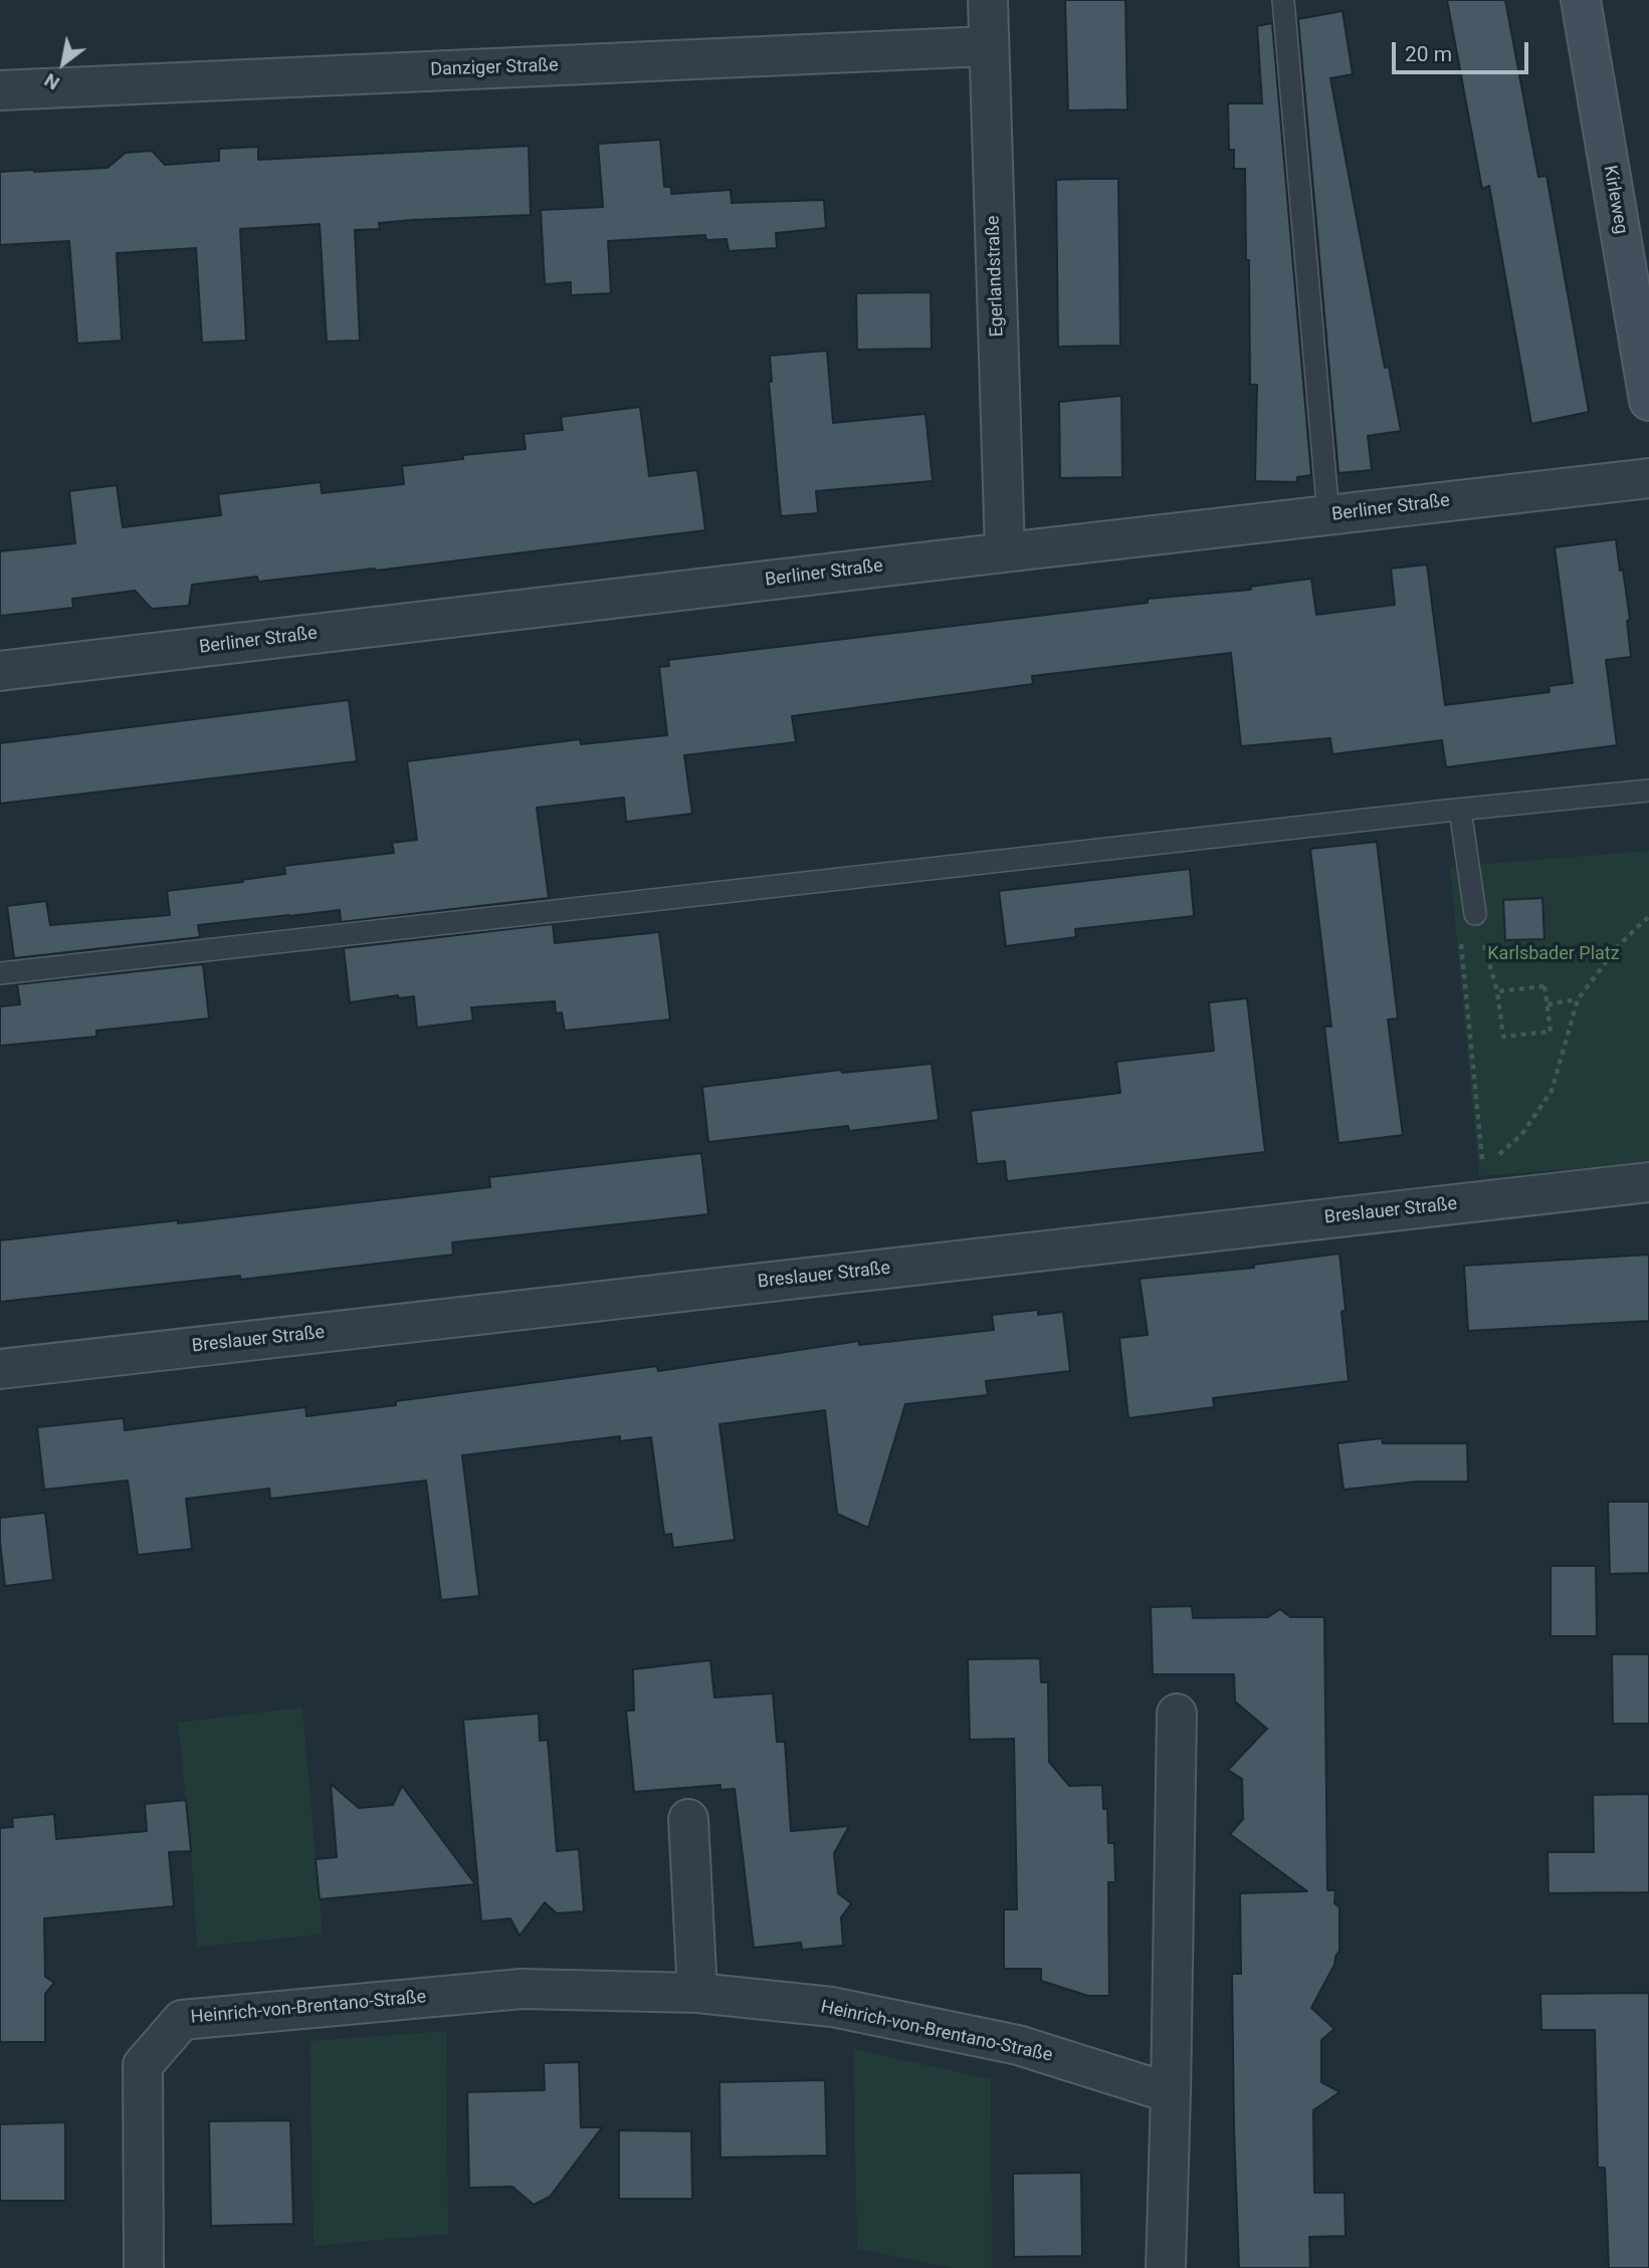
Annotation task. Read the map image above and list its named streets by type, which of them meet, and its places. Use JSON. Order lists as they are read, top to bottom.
{
  "streets": {
    "street": [
      "Danziger Straße",
      "Kirleweg",
      "Egerlandstraße",
      "Berliner Straße",
      "Breslauer Straße",
      "Heinrich-von-Brentano-Straße"
    ]
  },
  "crossings": [
    ["Danziger Straße", "Egerlandstraße"],
    ["Egerlandstraße", "Berliner Straße"]
  ],
  "parks": ["Karlsbader Platz"],
  "scale_bar": "20 m",
  "north": "bottom left"
}
